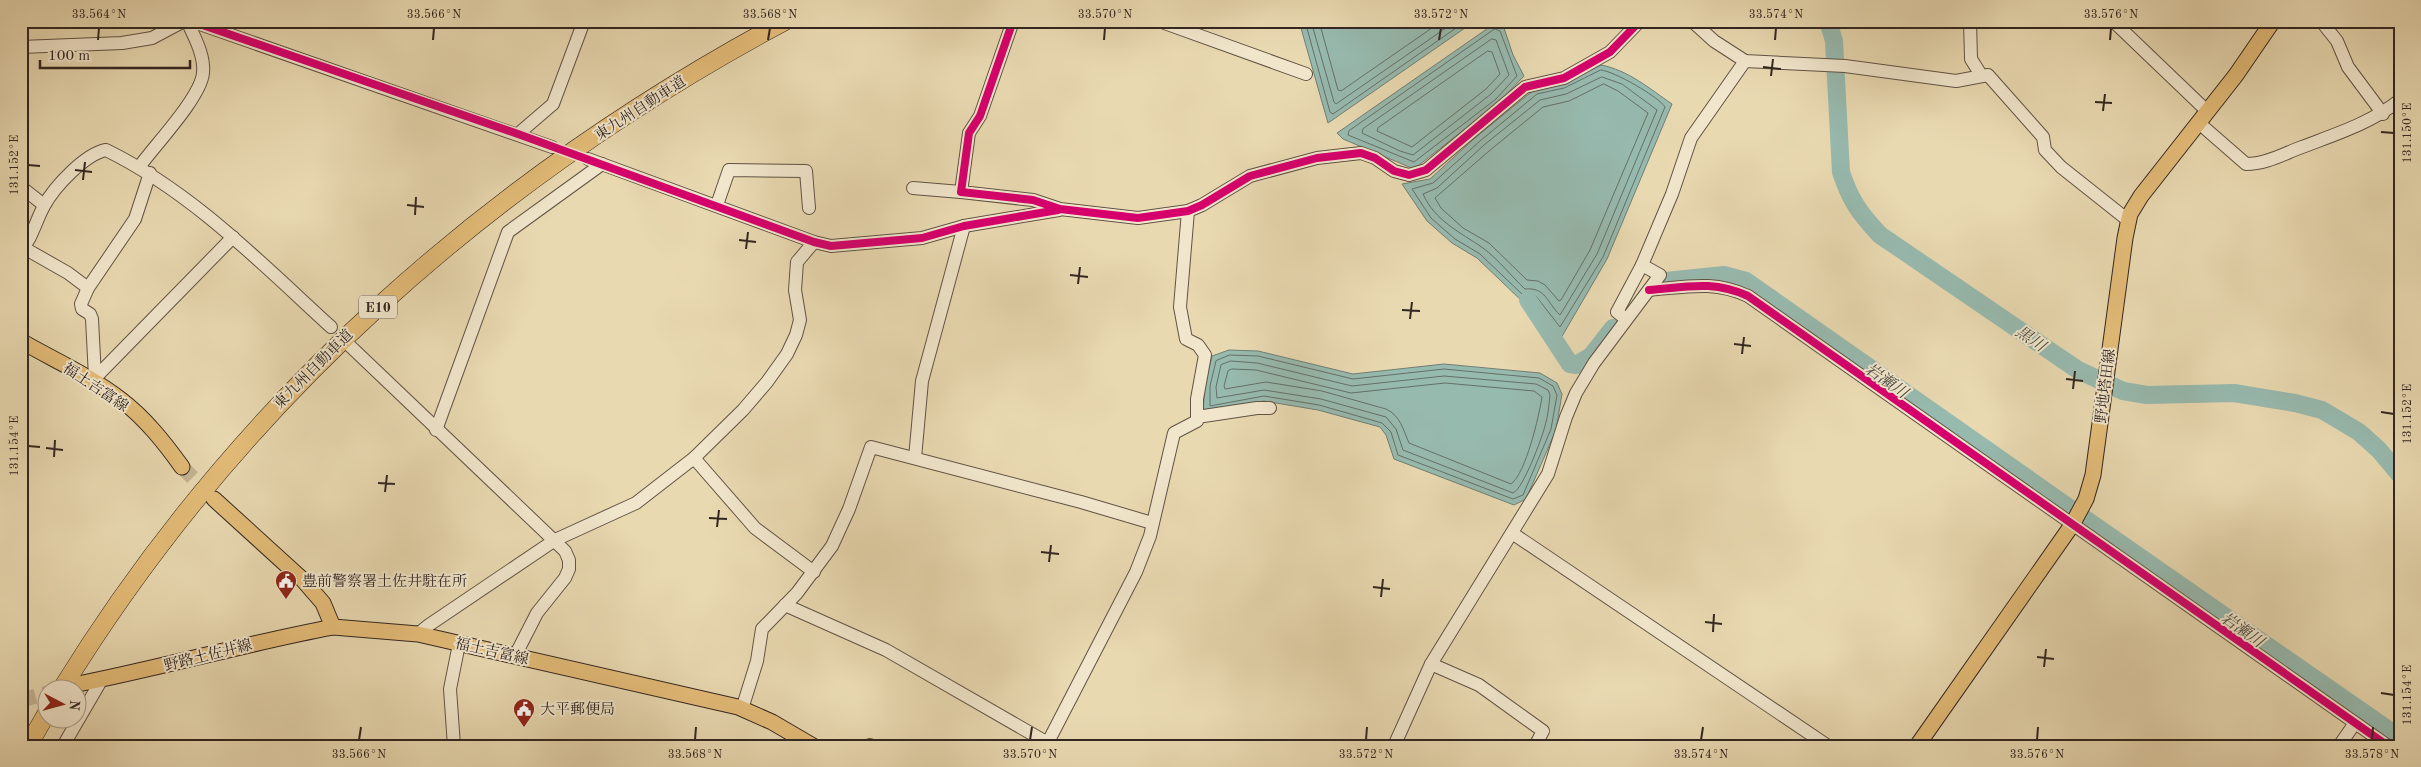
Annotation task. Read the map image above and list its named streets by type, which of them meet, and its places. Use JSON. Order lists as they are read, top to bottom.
{
  "streets": {
    "highway": ["東九州自動車道", "E10"],
    "main road": ["野地塔田線", "福土吉富線", "野路土佐井線"]
  },
  "crossings": [
    ["福土吉富線", "野路土佐井線"]
  ],
  "water": ["黒川", "岩瀬川"],
  "places": {
    "public building": ["豊前警察署土佐井駐在所", "大平郵便局"]
  },
  "scale_bar": "100 m",
  "north": "right",
  "coordinates": [
    "33.564°N",
    "33.566°N",
    "33.568°N",
    "33.570°N",
    "33.572°N",
    "33.574°N",
    "33.576°N",
    "131.150°E",
    "131.152°E",
    "131.154°E",
    "33.578°N"
  ]
}
